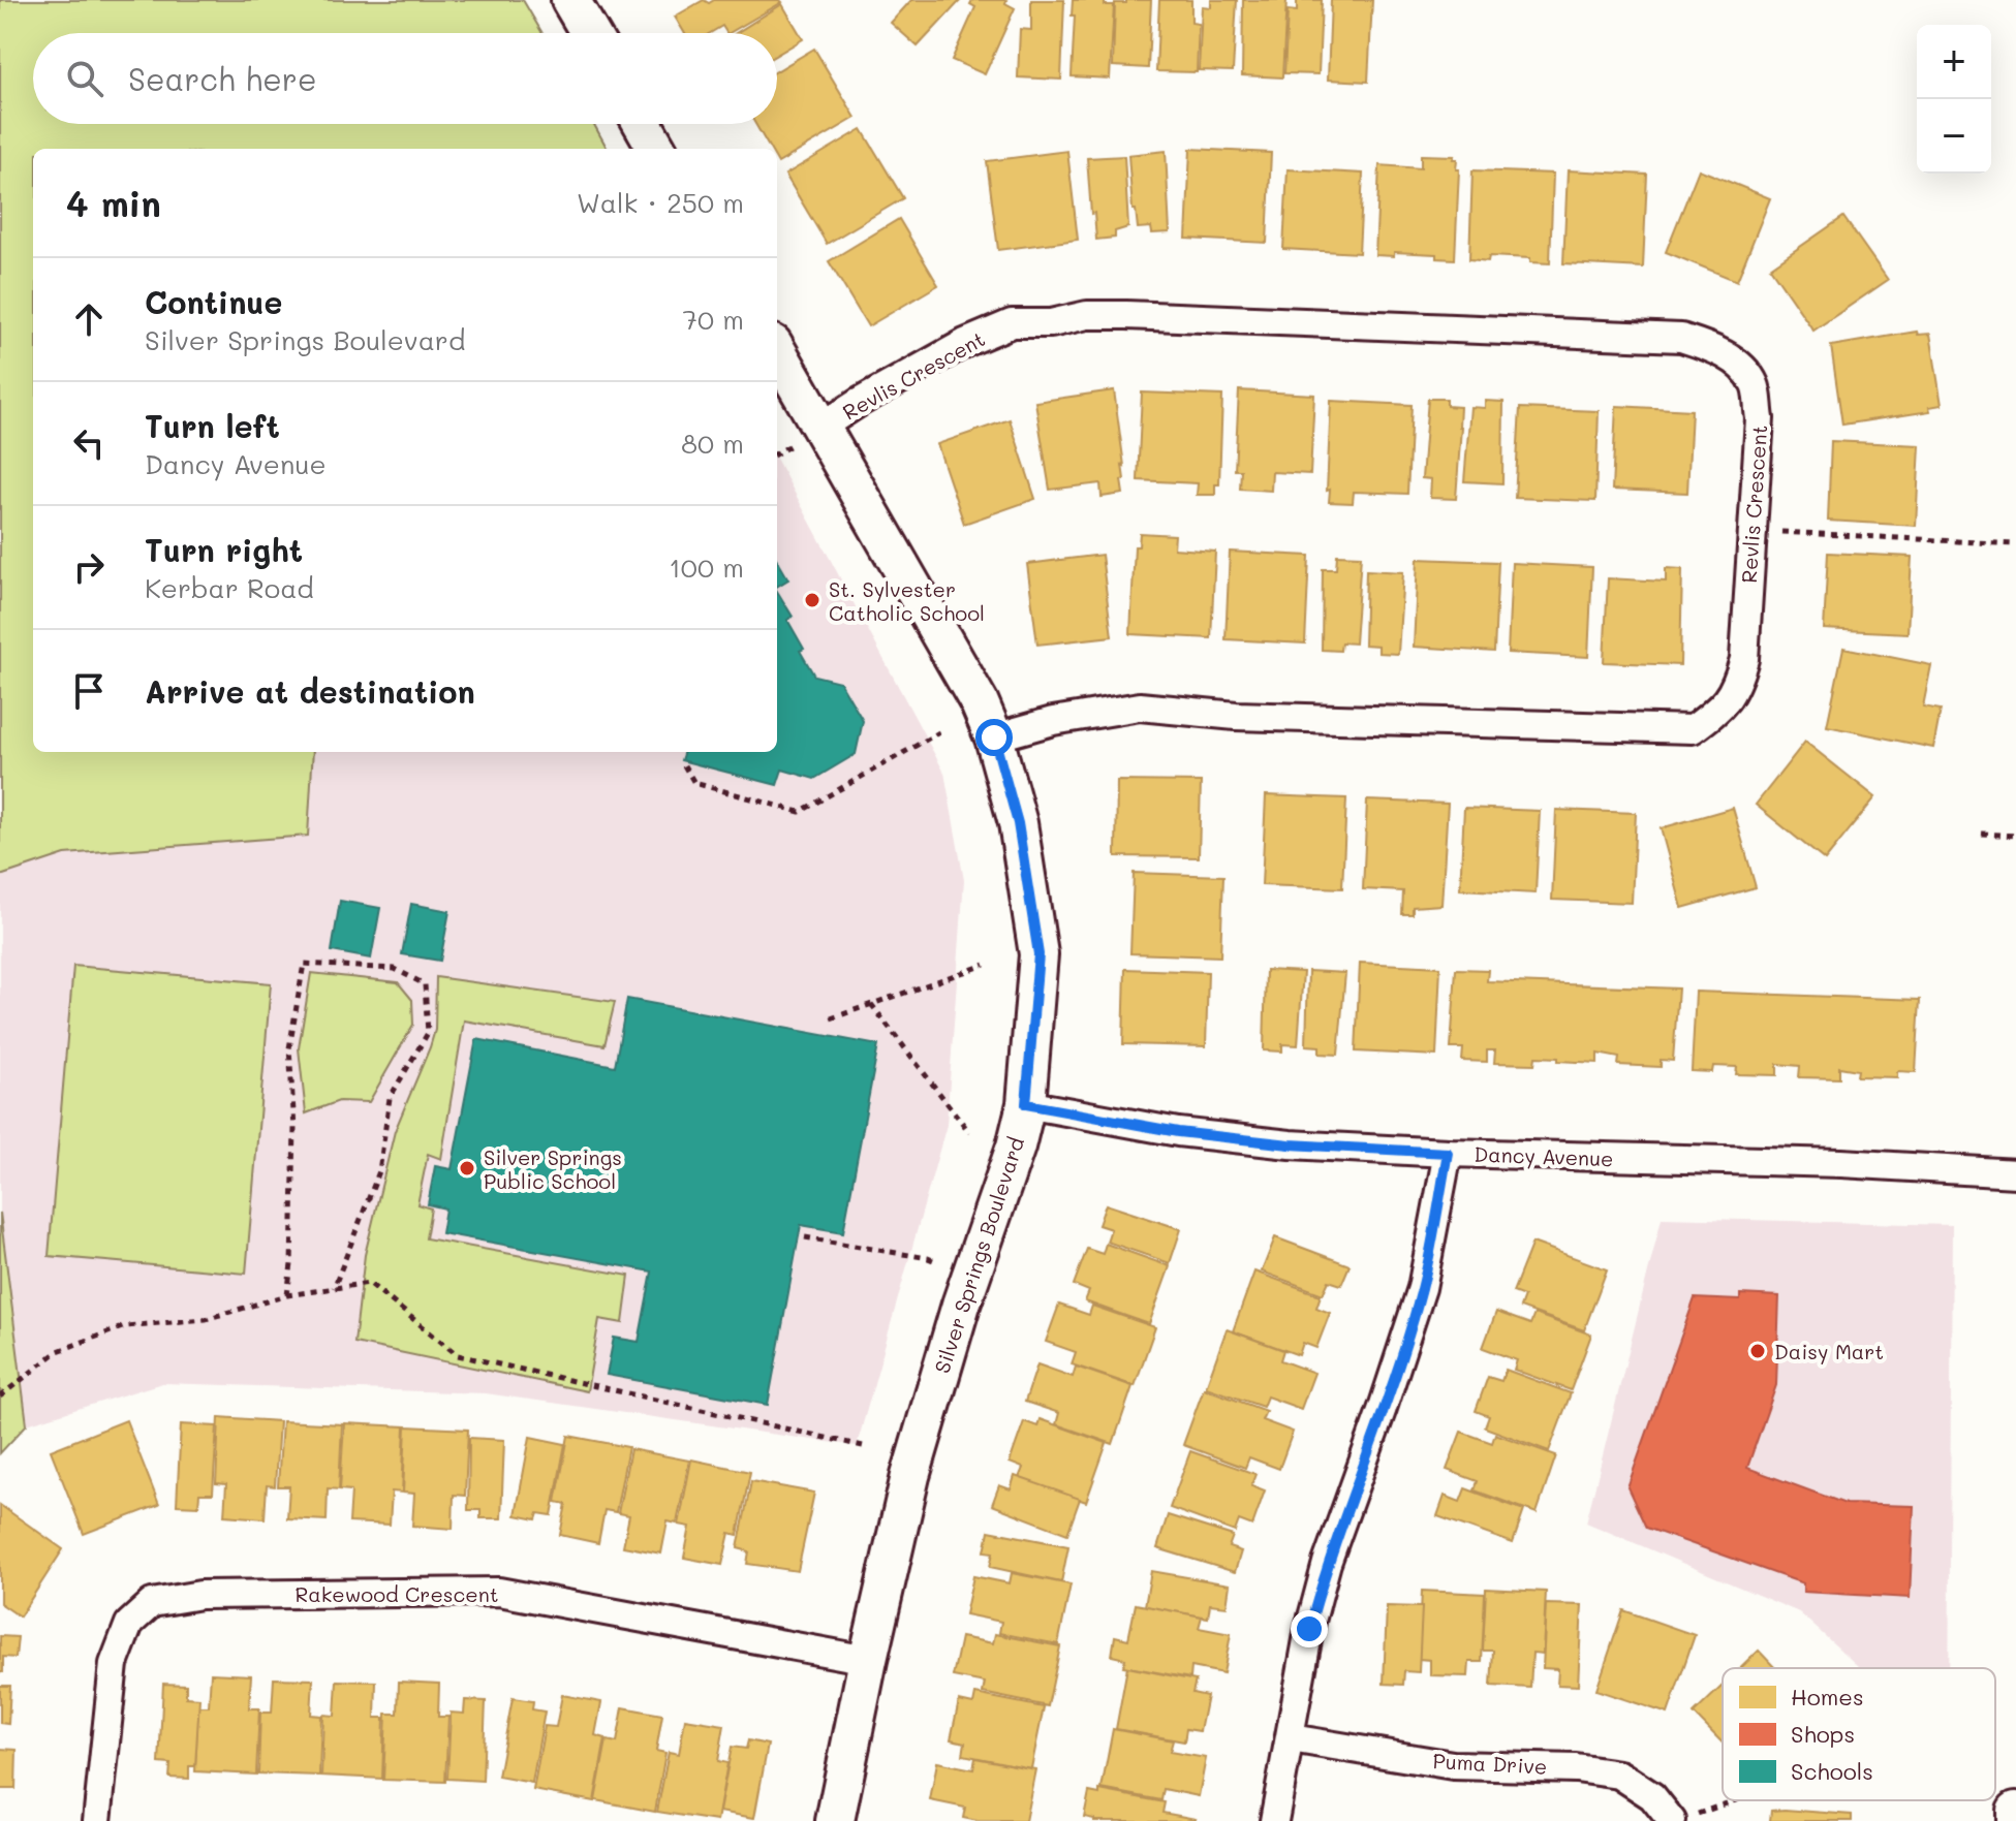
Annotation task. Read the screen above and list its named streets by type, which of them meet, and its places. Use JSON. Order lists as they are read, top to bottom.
{
  "streets": {
    "street": [
      "Revlis Crescent",
      "Dancy Avenue",
      "Silver Springs Boulevard",
      "Rakewood Crescent",
      "Puma Drive"
    ]
  },
  "crossings": [
    ["Revlis Crescent", "Silver Springs Boulevard"],
    ["Dancy Avenue", "Silver Springs Boulevard"],
    ["Silver Springs Boulevard", "Rakewood Crescent"]
  ],
  "places": ["St. Sylvester Catholic School", "Silver Springs Public School", "Daisy Mart"],
  "legend": ["Homes", "Shops", "Schools"],
  "page": {
    "map_buttons": ["+", "−"],
    "search": "Search here",
    "heading": ["4 min", "Walk · 250 m"],
    "list": [
      ["Continue", "Silver Springs Boulevard", "70 m"],
      ["Turn left", "Dancy Avenue", "80 m"],
      ["Turn right", "Kerbar Road", "100 m"],
      "Arrive at destination"
    ]
  }
}
